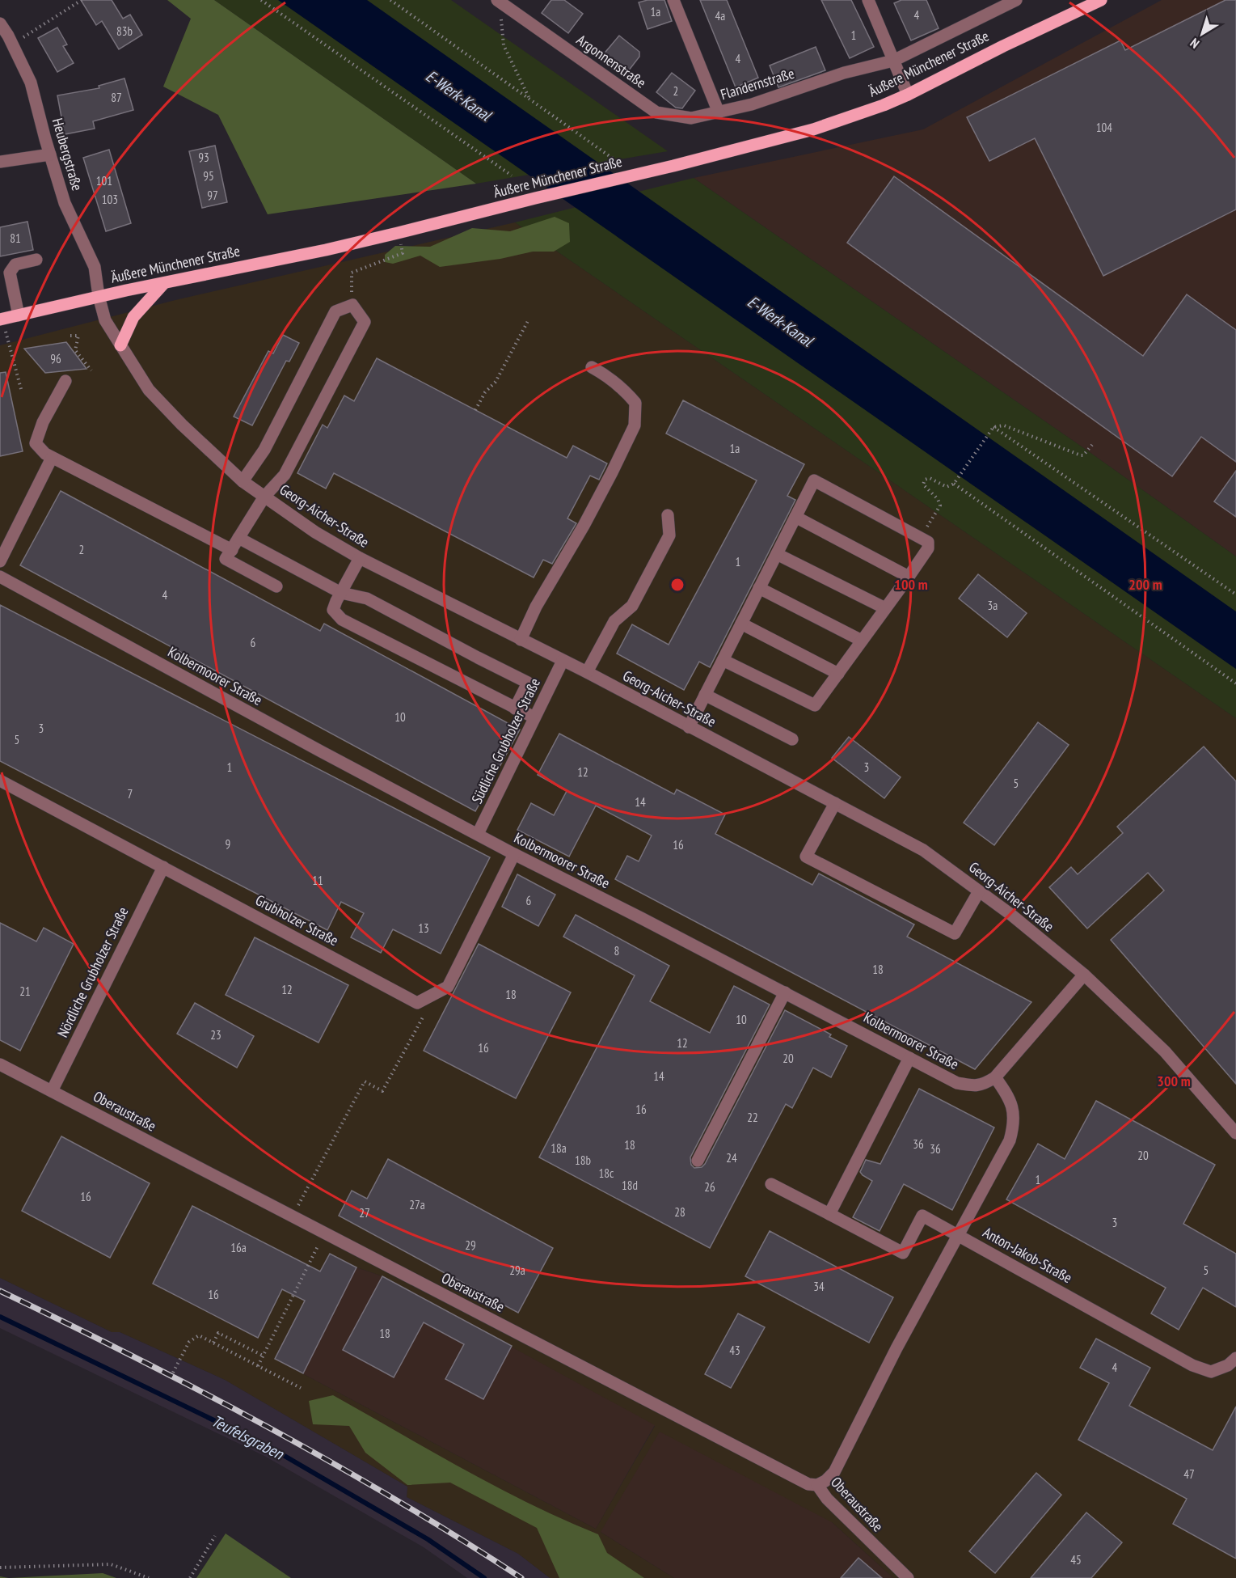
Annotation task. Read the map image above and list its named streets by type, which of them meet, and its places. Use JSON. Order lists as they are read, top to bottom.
{
  "streets": {
    "main road": ["Äußere Münchener Straße"],
    "street": [
      "Argonnenstraße",
      "Flandernstraße",
      "Heubergstraße",
      "Georg-Aicher-Straße",
      "Kolbermoorer Straße",
      "Südliche Grubholzer Straße",
      "Grubholzer Straße",
      "Nördliche Grubholzer Straße",
      "Oberaustraße",
      "Anton-Jakob-Straße"
    ]
  },
  "crossings": [
    ["Argonnenstraße", "Flandernstraße"],
    ["Äußere Münchener Straße", "Heubergstraße"],
    ["Äußere Münchener Straße", "Georg-Aicher-Straße"],
    ["Heubergstraße", "Georg-Aicher-Straße"],
    ["Georg-Aicher-Straße", "Kolbermoorer Straße"],
    ["Georg-Aicher-Straße", "Südliche Grubholzer Straße"],
    ["Kolbermoorer Straße", "Südliche Grubholzer Straße"],
    ["Kolbermoorer Straße", "Grubholzer Straße"],
    ["Kolbermoorer Straße", "Anton-Jakob-Straße"],
    ["Grubholzer Straße", "Nördliche Grubholzer Straße"],
    ["Nördliche Grubholzer Straße", "Oberaustraße"]
  ],
  "water": ["E-Werk-Kanal", "Teufelsgraben"],
  "house_numbers": [
    "1a",
    "4",
    "4a",
    "83b",
    "1",
    "4",
    "2",
    "87",
    "104",
    "93",
    "95",
    "101",
    "97",
    "103",
    "81",
    "96",
    "1a",
    "2",
    "1",
    "4",
    "3a",
    "6",
    "10",
    "3",
    "5",
    "1",
    "3",
    "12",
    "5",
    "7",
    "14",
    "9",
    "16",
    "11",
    "6",
    "13",
    "8",
    "18",
    "12",
    "21",
    "18",
    "10",
    "23",
    "12",
    "16",
    "20",
    "14",
    "16",
    "22",
    "36",
    "18",
    "18a",
    "36",
    "20",
    "24",
    "18b",
    "18c",
    "1",
    "18d",
    "26",
    "16",
    "27a",
    "28",
    "27",
    "3",
    "29",
    "16a",
    "29a",
    "5",
    "34",
    "16",
    "18",
    "43",
    "4",
    "47",
    "45"
  ],
  "north": "bottom left",
  "rings": ["100 m", "200 m", "300 m"]
}
